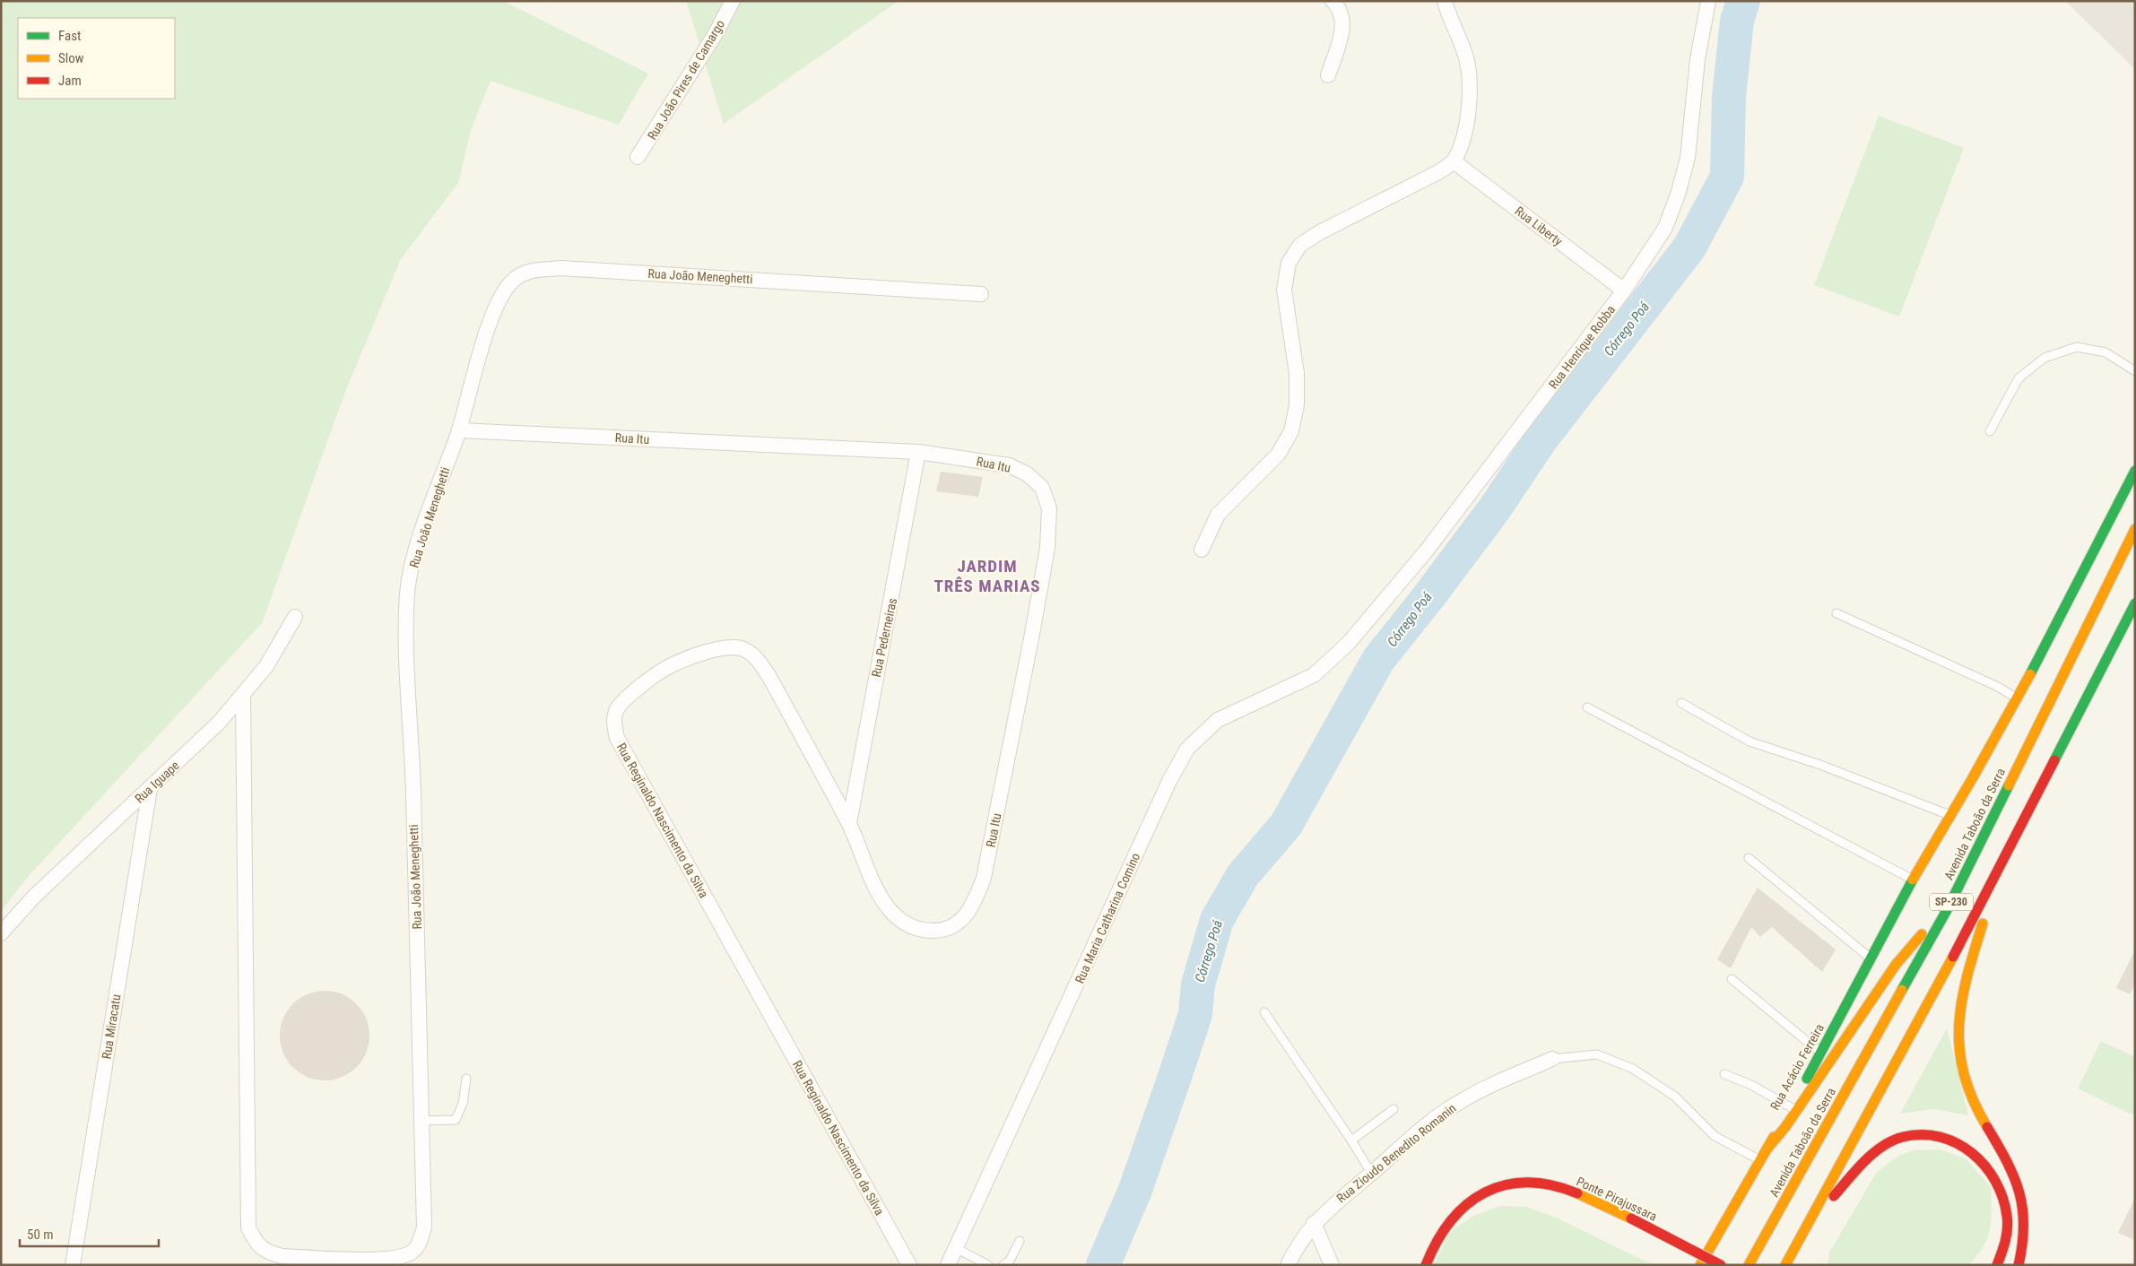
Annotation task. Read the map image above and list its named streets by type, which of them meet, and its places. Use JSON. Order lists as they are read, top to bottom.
{
  "streets": {
    "main road": [
      "Avenida Taboão da Serra",
      "SP-230",
      "Rua Acácio Ferreira",
      "Ponte Pirajussara"
    ],
    "street": [
      "Rua João Pires de Camargo",
      "Rua Liberty",
      "Rua João Meneghetti",
      "Rua Henrique Robba",
      "Rua Itu",
      "Rua Pederneiras",
      "Rua Iguape",
      "Rua Reginaldo Nascimento da Silva",
      "Rua Maria Catharina Comino",
      "Rua Miracatu",
      "Rua Zioudo Benedito Romanin"
    ]
  },
  "crossings": [
    ["Rua Liberty", "Rua Henrique Robba"],
    ["Rua João Meneghetti", "Rua Itu"],
    ["Rua João Meneghetti", "Rua Iguape"],
    ["Rua Henrique Robba", "Rua Maria Catharina Comino"],
    ["Rua Itu", "Rua Pederneiras"],
    ["Rua Itu", "Rua Reginaldo Nascimento da Silva"],
    ["Rua Pederneiras", "Rua Reginaldo Nascimento da Silva"],
    ["Rua Iguape", "Rua Miracatu"]
  ],
  "districts": ["JARDIM TRÊS MARIAS"],
  "water": ["Córrego Poá"],
  "legend": ["Fast", "Slow", "Jam"],
  "scale_bar": "50 m"
}
